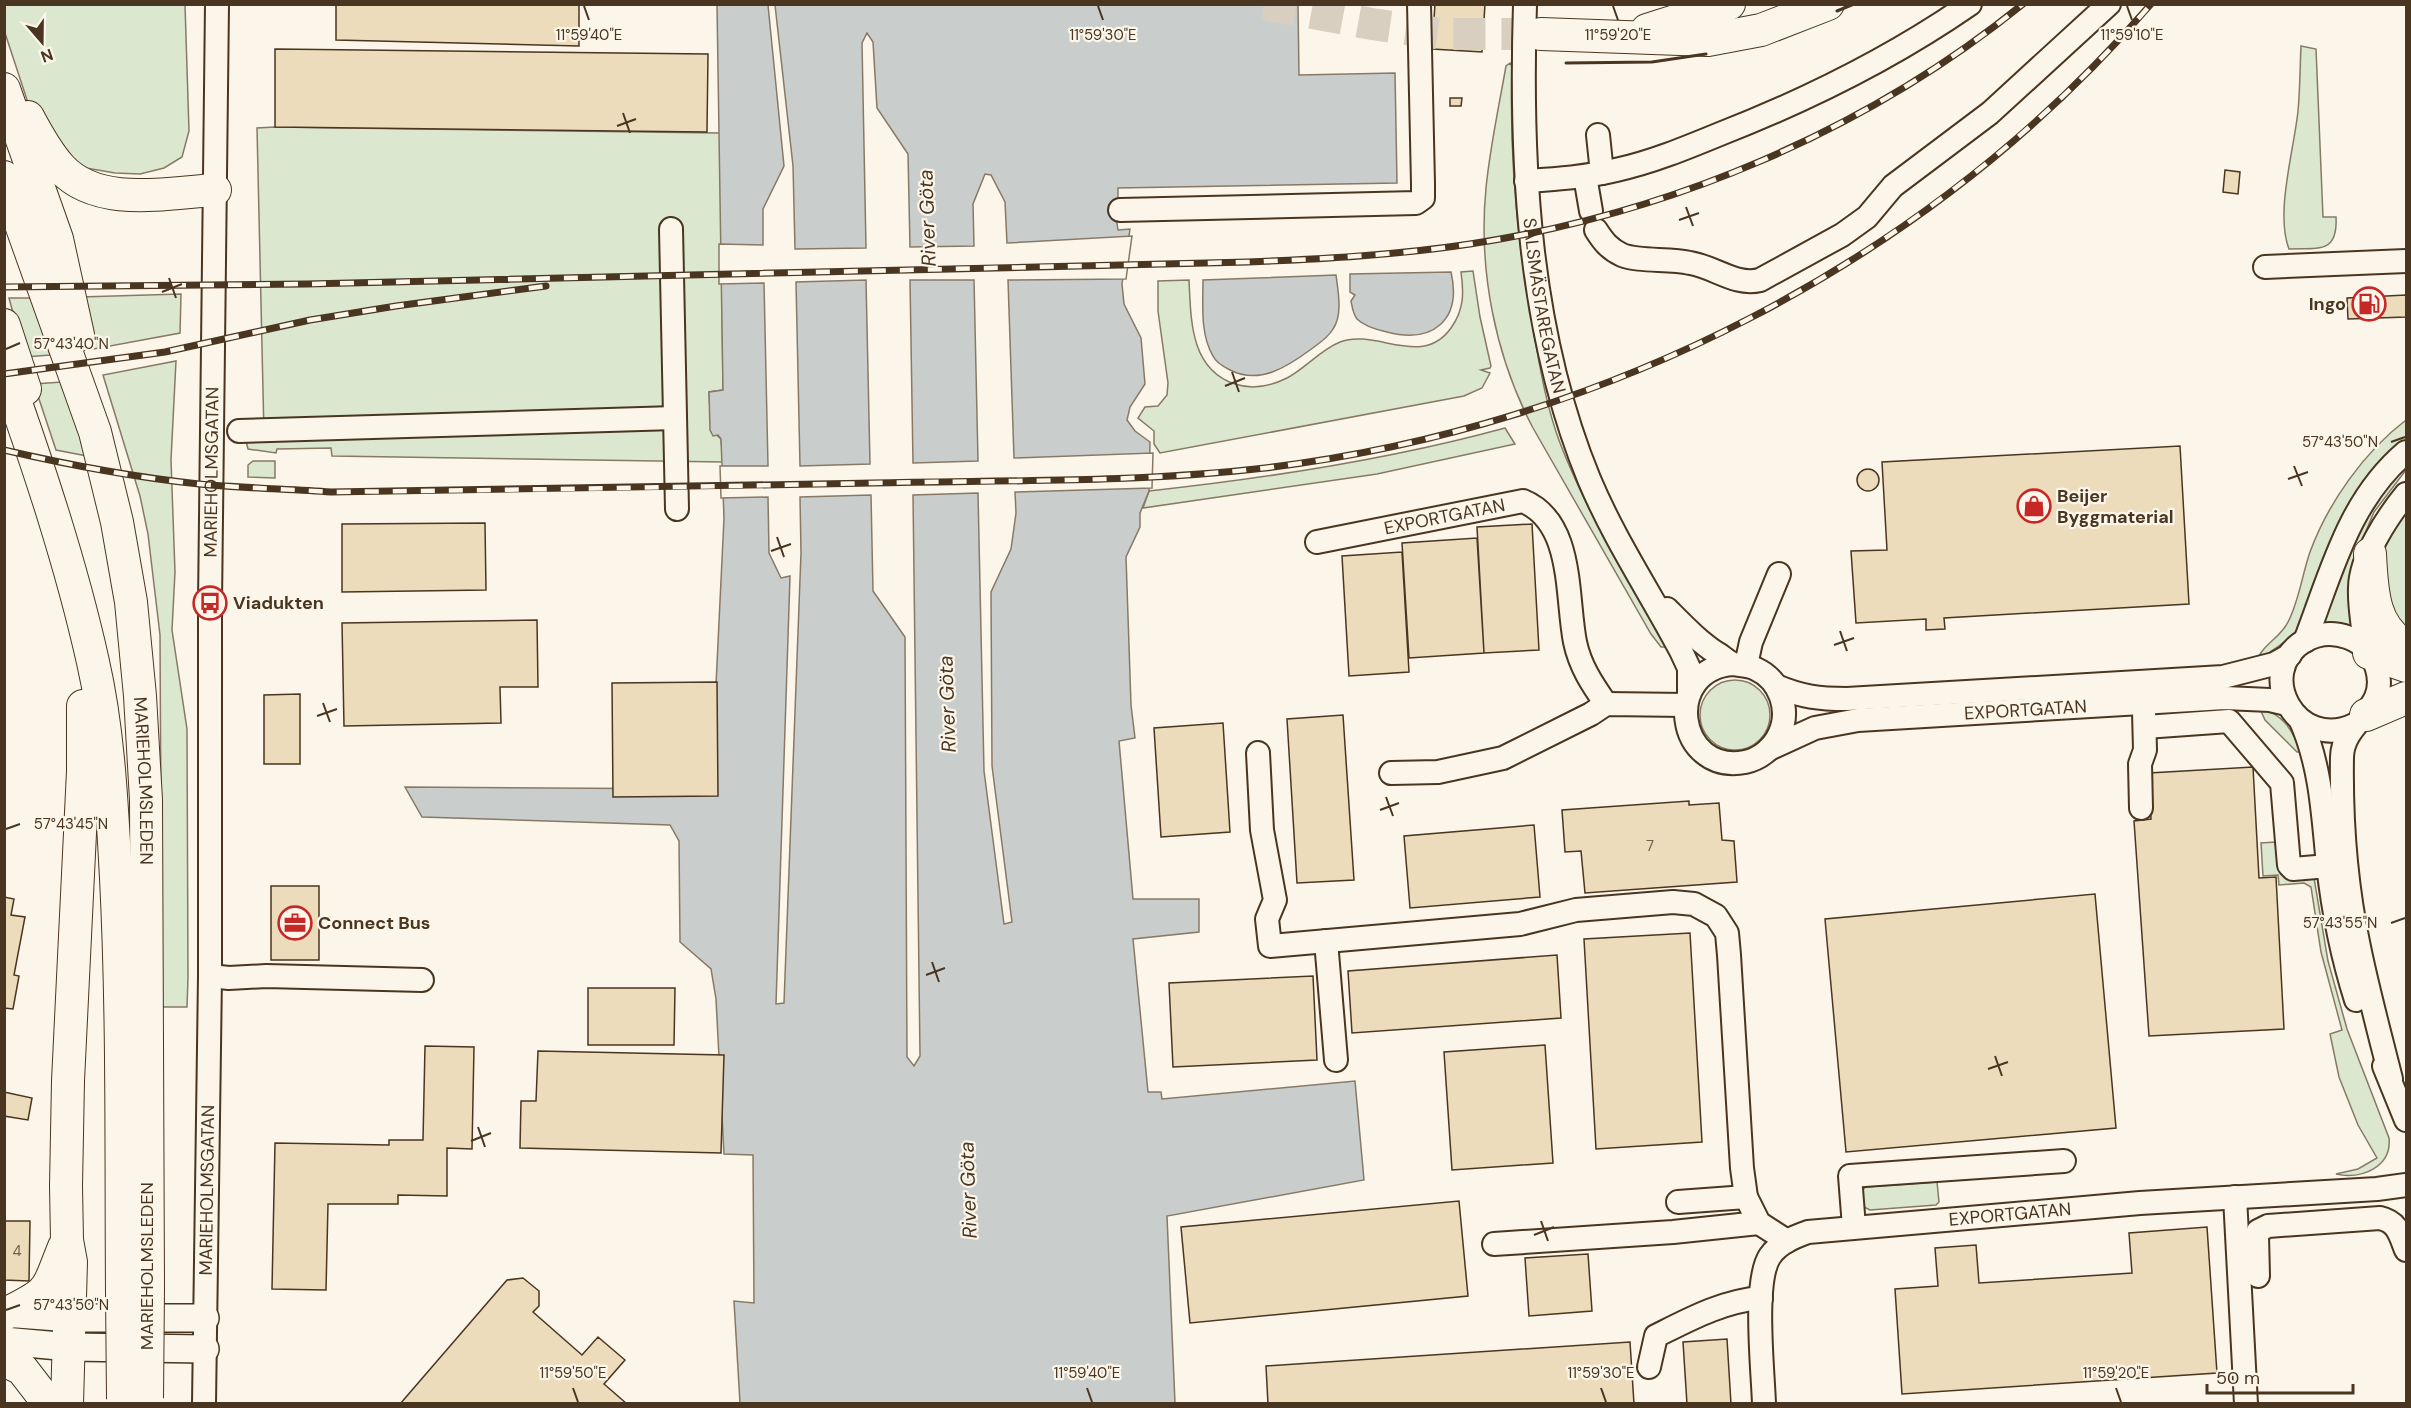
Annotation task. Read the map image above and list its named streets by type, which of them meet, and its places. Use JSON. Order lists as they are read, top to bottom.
{
  "streets": {
    "highway": ["MARIEHOLMSLEDEN"],
    "street": ["SALSMÄSTAREGATAN", "MARIEHOLMSGATAN", "EXPORTGATAN"]
  },
  "crossings": [
    ["SALSMÄSTAREGATAN", "EXPORTGATAN"]
  ],
  "water": ["River Göta"],
  "places": {
    "fuel station": ["Ingo"],
    "shop": ["Beijer Byggmaterial"],
    "bus stop": ["Viadukten"],
    "office": ["Connect Bus"]
  },
  "house_numbers": ["7", "4"],
  "scale_bar": "50 m",
  "north": "bottom",
  "coordinates": [
    "11°59'40\"E",
    "11°59'30\"E",
    "11°59'20\"E",
    "11°59'10\"E",
    "57°43'40\"N",
    "57°43'50\"N",
    "57°43'45\"N",
    "57°43'55\"N",
    "11°59'50\"E"
  ]
}
